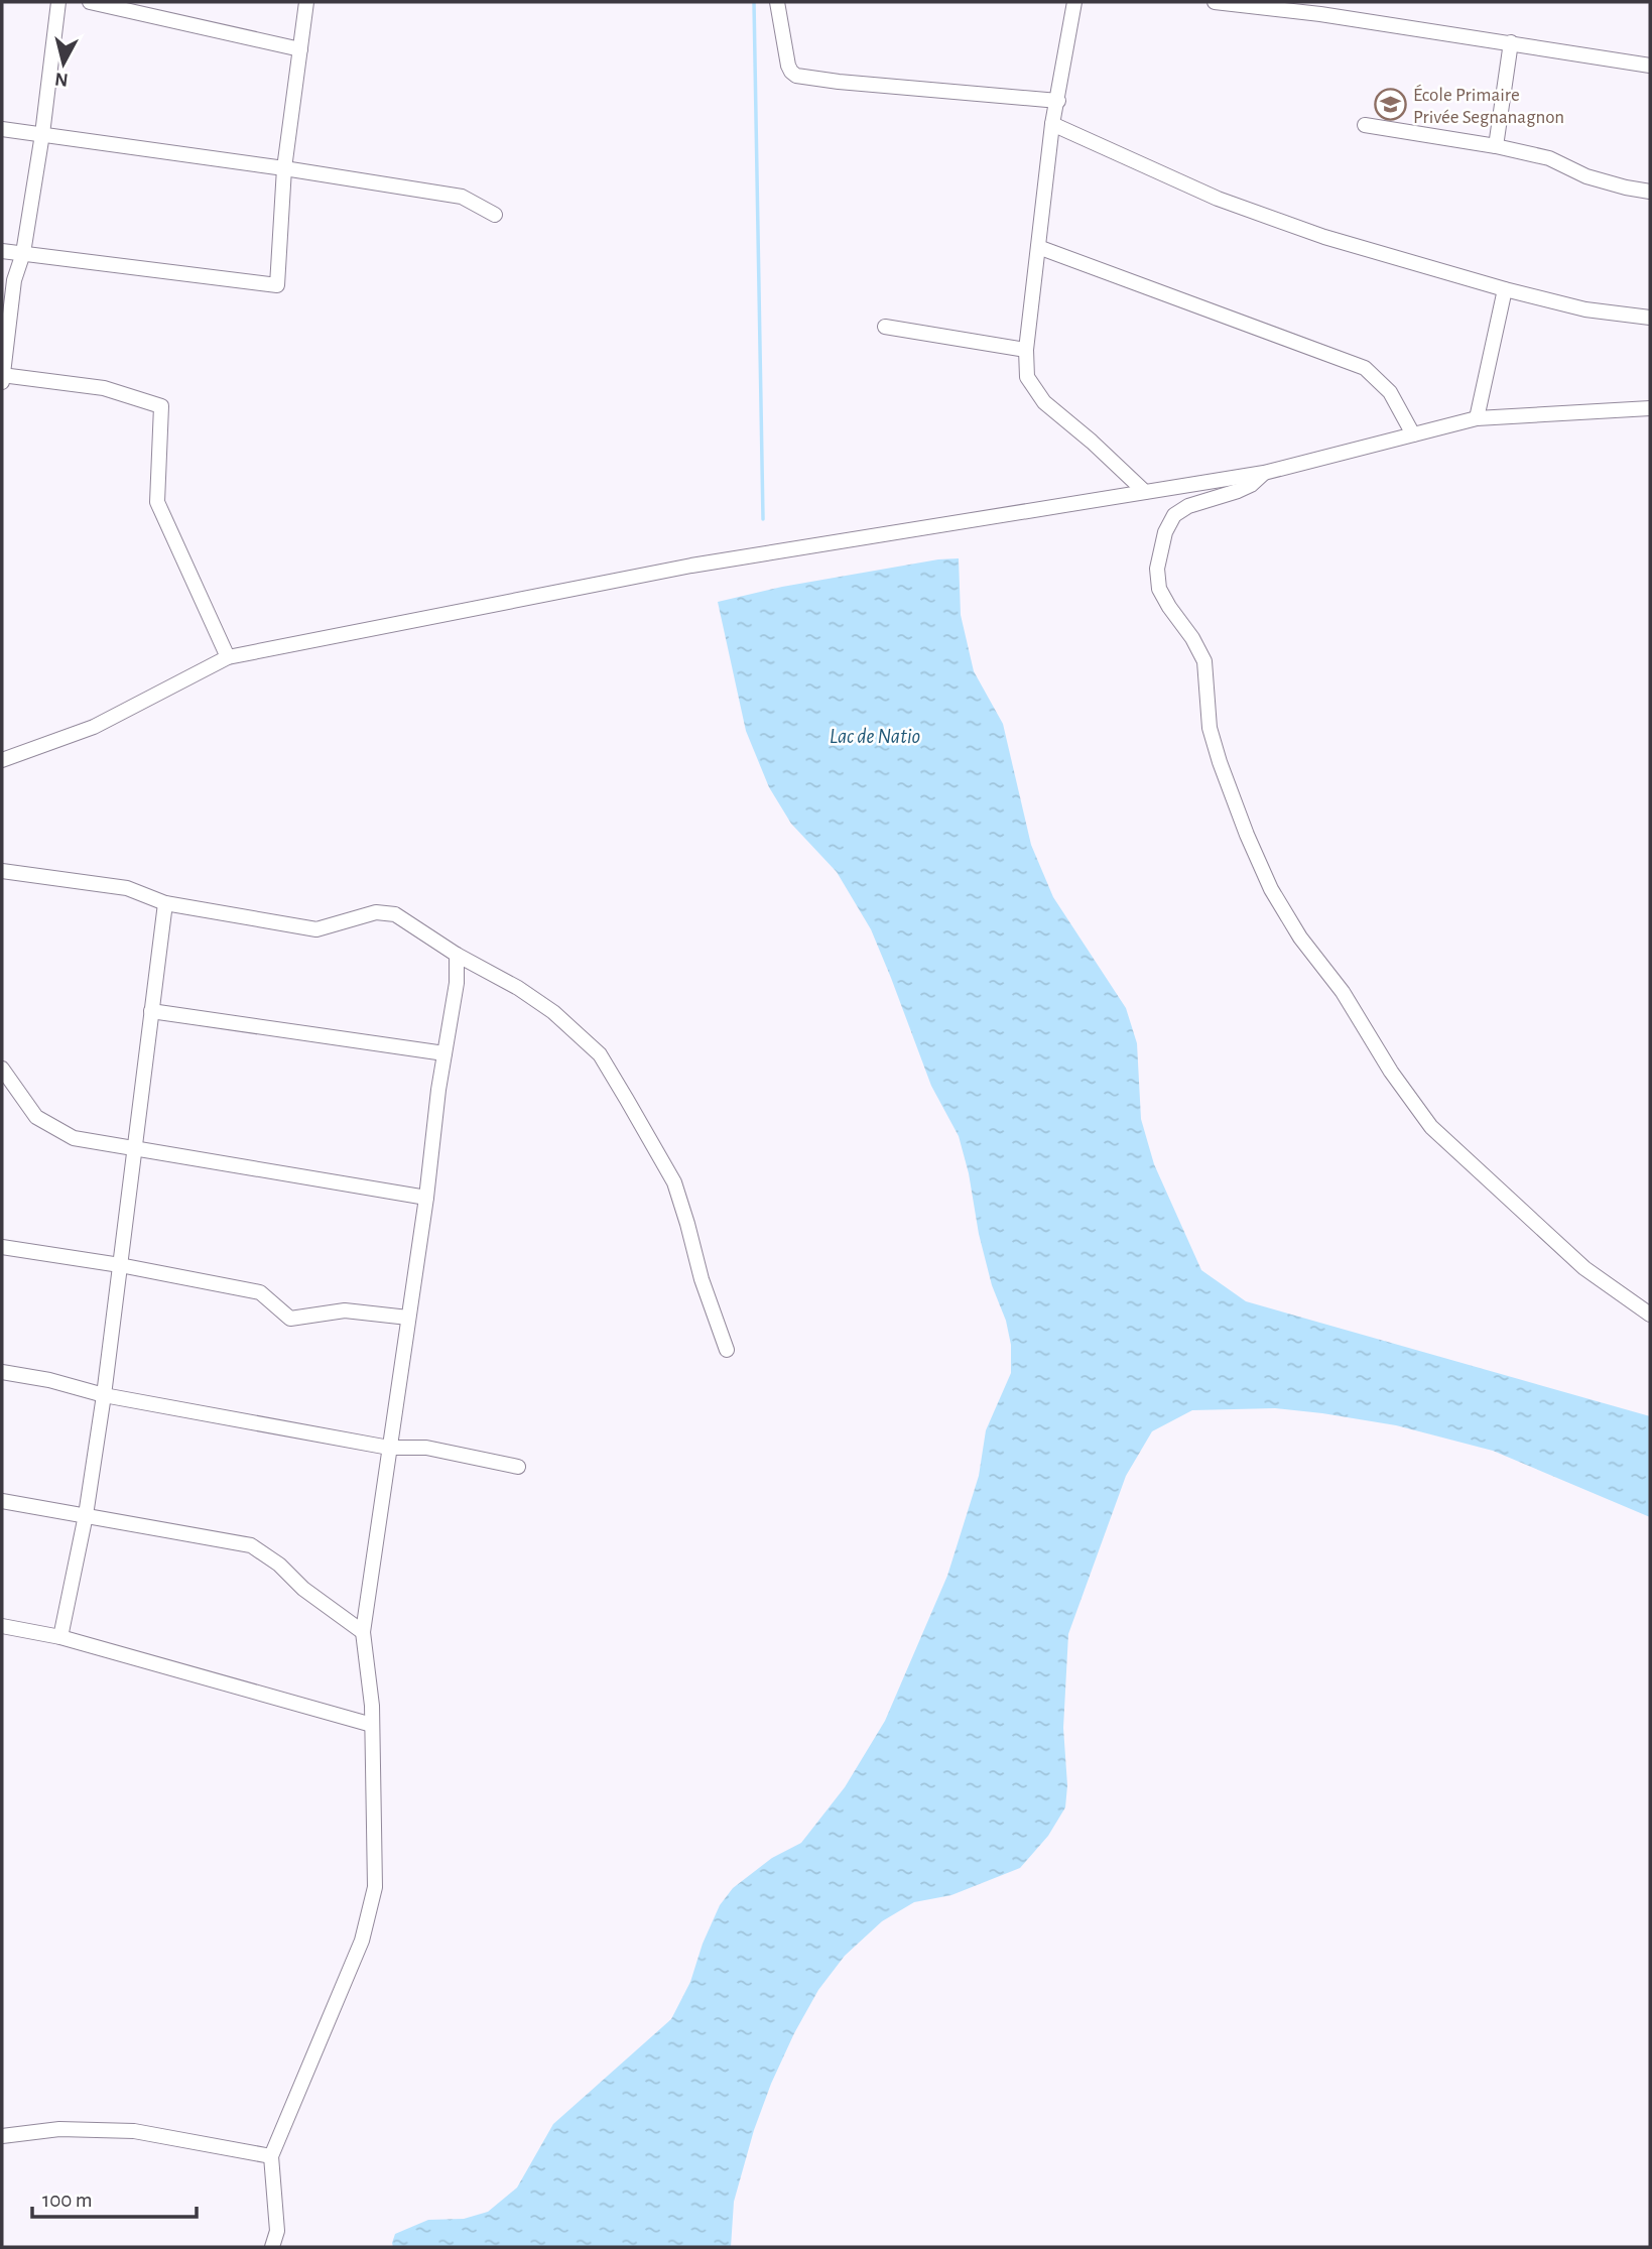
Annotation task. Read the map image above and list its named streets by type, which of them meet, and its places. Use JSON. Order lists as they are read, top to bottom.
{
  "water": ["Lac de Natio"],
  "places": {
    "school or university": ["École Primaire Privée Segnanagnon"]
  },
  "scale_bar": "100 m",
  "north": "bottom"
}
